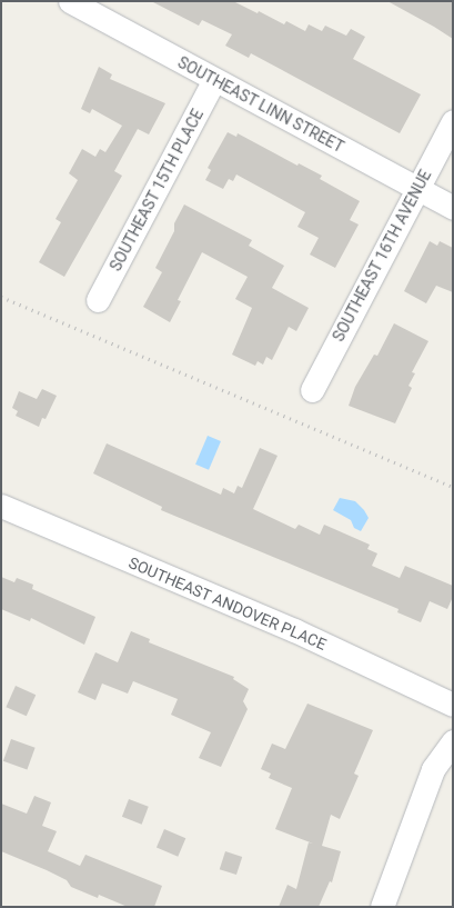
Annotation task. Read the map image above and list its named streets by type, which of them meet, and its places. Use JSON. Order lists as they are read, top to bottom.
{
  "streets": {
    "street": [
      "SOUTHEAST LINN STREET",
      "SOUTHEAST 15TH PLACE",
      "SOUTHEAST 16TH AVENUE",
      "SOUTHEAST ANDOVER PLACE"
    ]
  },
  "crossings": [
    ["SOUTHEAST LINN STREET", "SOUTHEAST 15TH PLACE"],
    ["SOUTHEAST LINN STREET", "SOUTHEAST 16TH AVENUE"]
  ]
}
